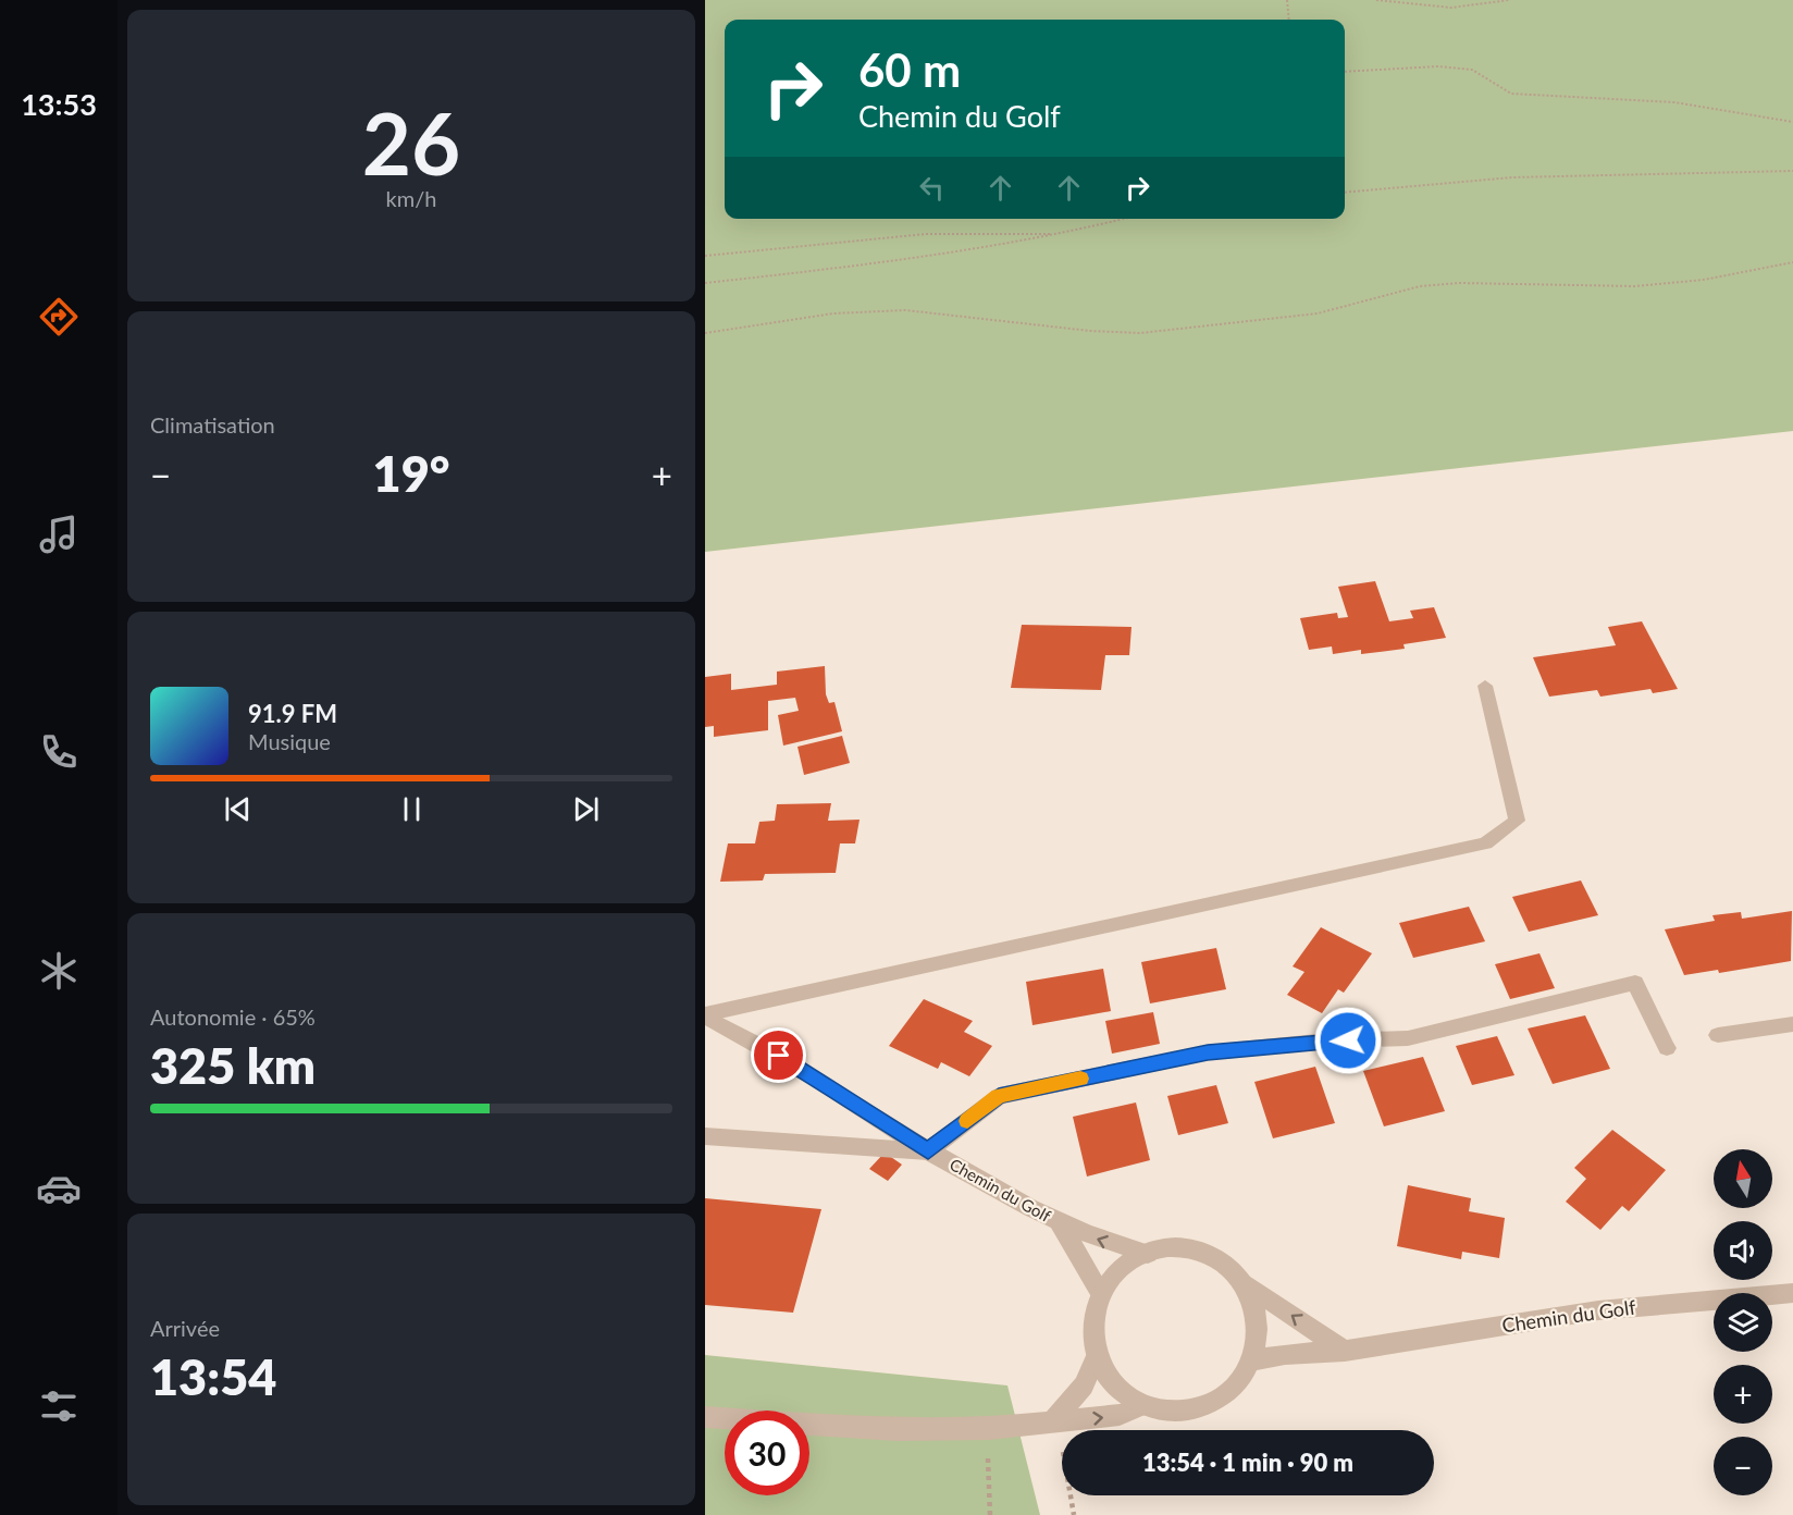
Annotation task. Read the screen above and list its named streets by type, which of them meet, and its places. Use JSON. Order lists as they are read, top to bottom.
{
  "streets": {
    "street": ["Chemin du Golf"]
  },
  "north": "top",
  "page": {
    "tabs": "13:53",
    "tile": [
      ["26", "km/h"],
      "Climatisation",
      ["Autonomie · 65%", "325 km"],
      ["Arrivée", "13:54"]
    ],
    "turn": ["60 m", "Chemin du Golf"],
    "heat": ["−", "19°", "+"],
    "song": ["91.9 FM", "Musique"],
    "map_buttons": ["+", "−"],
    "limit": "30",
    "trip": "13:54 · 1 min · 90 m"
  }
}
